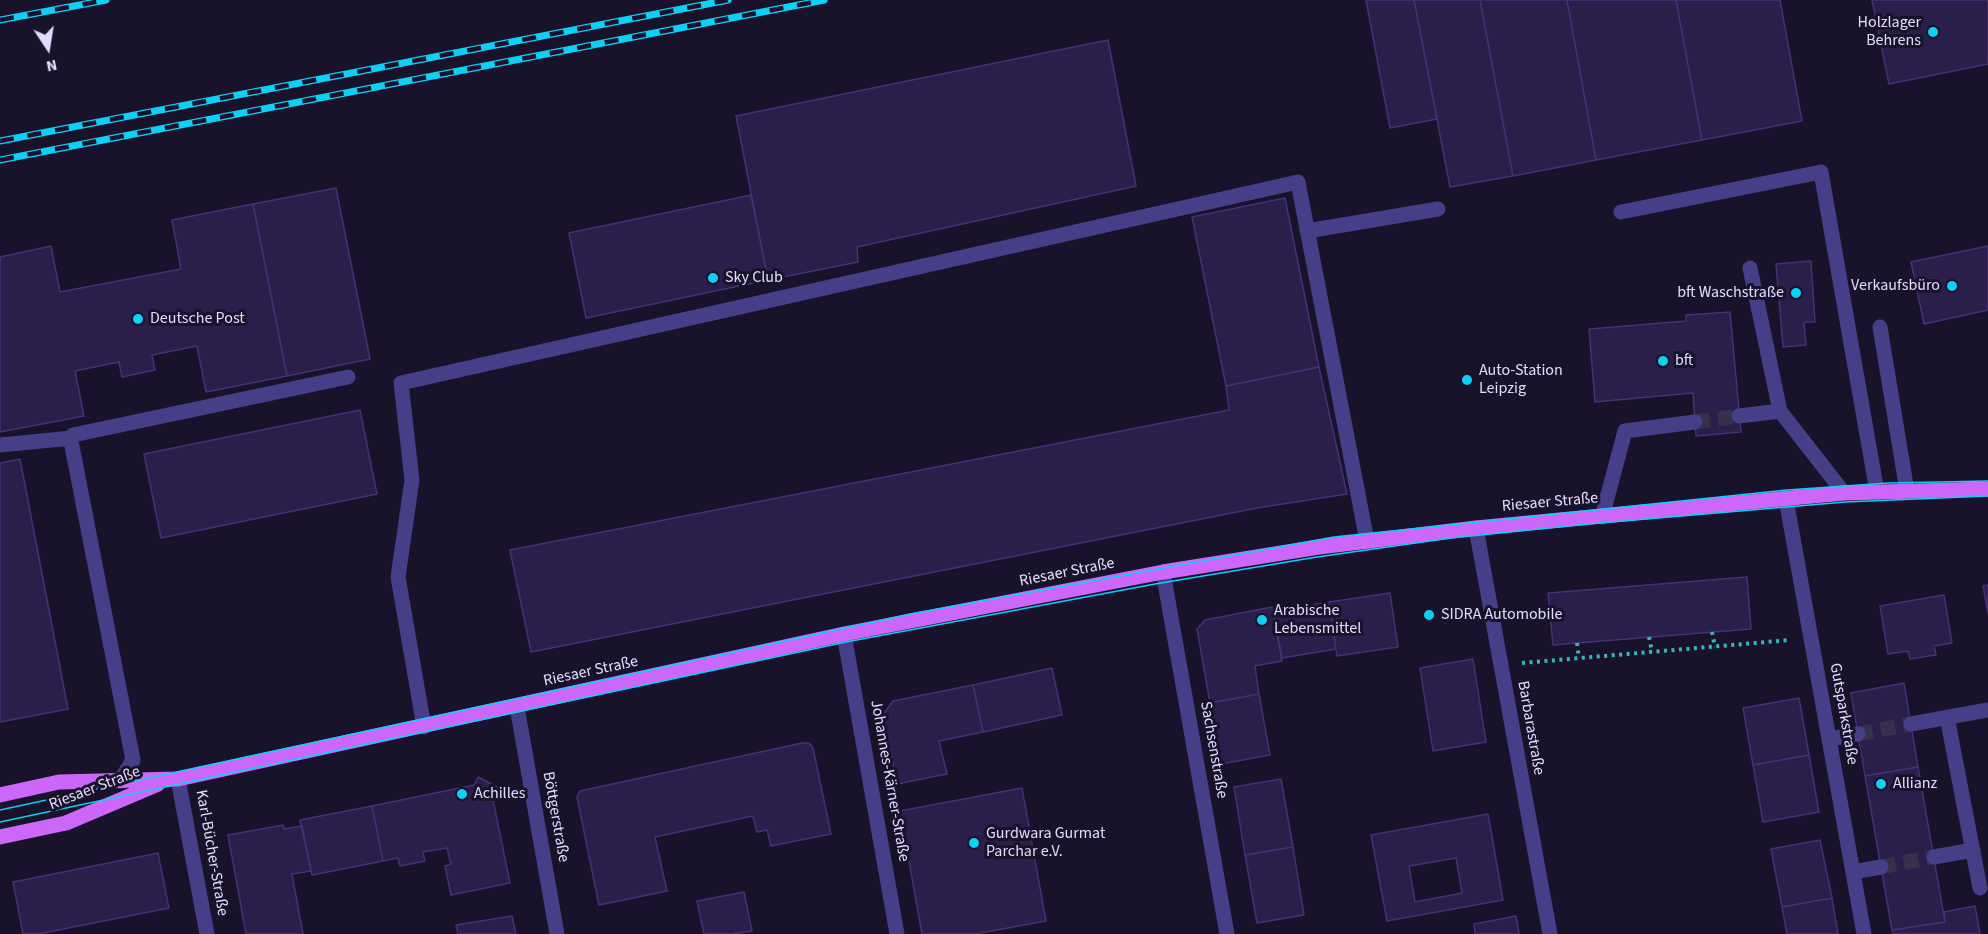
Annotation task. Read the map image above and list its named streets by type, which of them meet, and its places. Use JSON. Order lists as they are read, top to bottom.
{
  "streets": {
    "main road": ["Riesaer Straße"],
    "street": [
      "Gutsparkstraße",
      "Barbarastraße",
      "Sachsenstraße",
      "Johannes-Kärner-Straße",
      "Böttgerstraße",
      "Karl-Bücher-Straße"
    ]
  },
  "crossings": [
    ["Riesaer Straße", "Gutsparkstraße"],
    ["Riesaer Straße", "Barbarastraße"],
    ["Riesaer Straße", "Sachsenstraße"],
    ["Riesaer Straße", "Johannes-Kärner-Straße"],
    ["Riesaer Straße", "Böttgerstraße"],
    ["Riesaer Straße", "Karl-Bücher-Straße"]
  ],
  "places": [
    "Holzlager Behrens",
    "Sky Club",
    "Verkaufsbüro",
    "bft Waschstraße",
    "Deutsche Post",
    "bft",
    "Auto-Station Leipzig",
    "SIDRA Automobile",
    "Arabische Lebensmittel",
    "Allianz",
    "Achilles",
    "Gurdwara Gurmat Parchar e.V."
  ],
  "north": "bottom"
}
